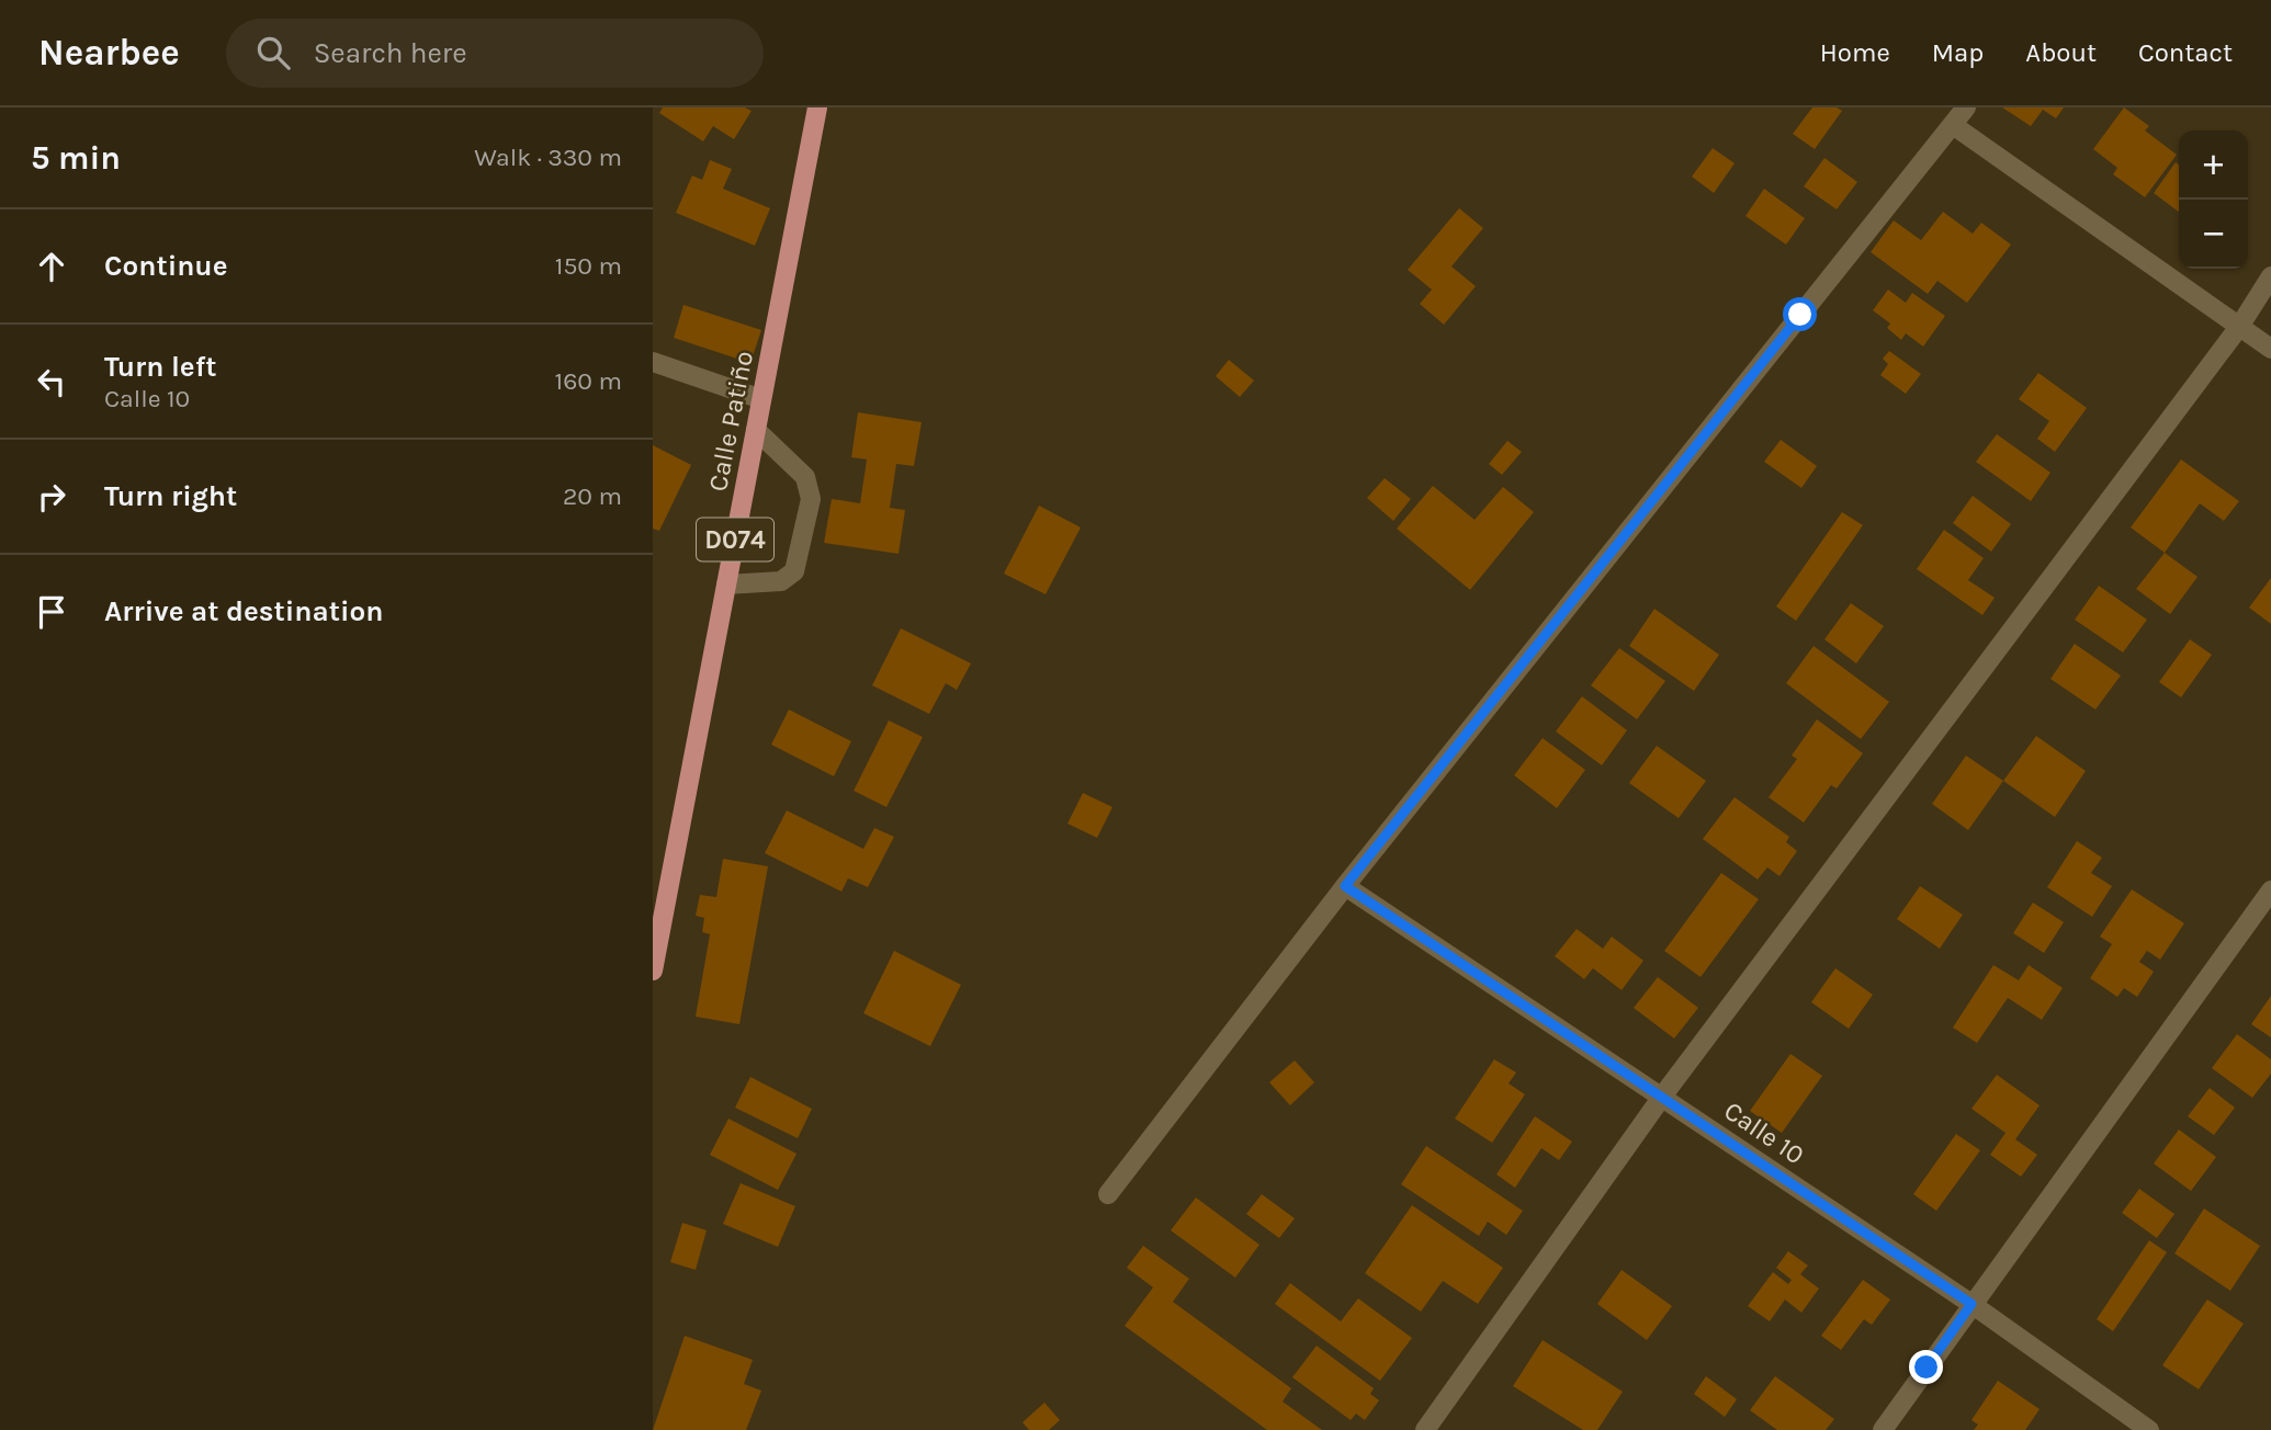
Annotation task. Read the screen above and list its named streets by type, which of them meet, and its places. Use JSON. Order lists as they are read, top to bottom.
{
  "streets": {
    "main road": ["Calle Patiño", "D074"],
    "street": ["Calle 10"]
  },
  "page": {
    "header": "Nearbee",
    "search": "Search here",
    "nav": [
      "Home",
      "Map",
      "About",
      "Contact"
    ],
    "heading": ["5 min", "Walk · 330 m"],
    "map_buttons": ["+", "−"],
    "list": [
      ["Continue", "150 m"],
      ["Turn left", "Calle 10", "160 m"],
      ["Turn right", "20 m"],
      "Arrive at destination"
    ]
  }
}
